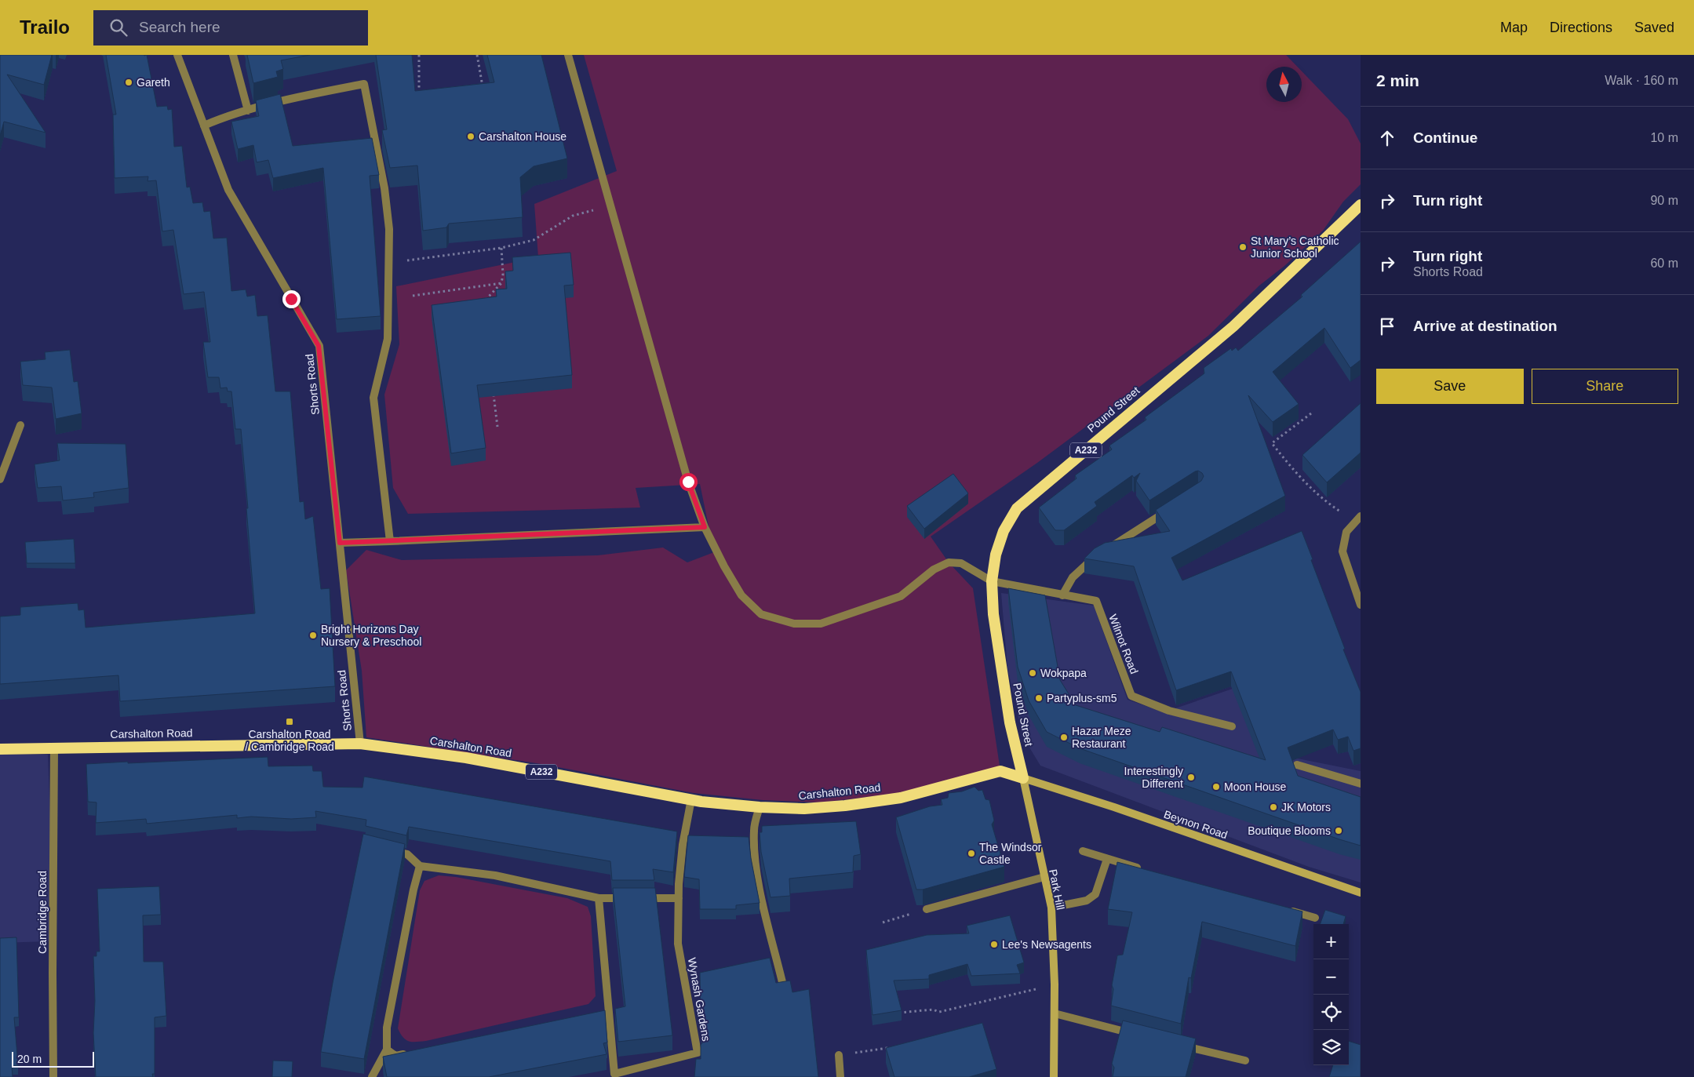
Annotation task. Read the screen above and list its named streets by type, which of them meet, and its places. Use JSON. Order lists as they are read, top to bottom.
{
  "streets": {
    "highway": ["Pound Street", "A232", "Carshalton Road"],
    "main road": ["Beynon Road", "Park Hill"],
    "street": [
      "Shorts Road",
      "Wilmot Road",
      "Cambridge Road",
      "Wynash Gardens"
    ]
  },
  "crossings": [
    ["Shorts Road", "Carshalton Road"],
    ["Pound Street", "Wilmot Road"],
    ["Pound Street", "Carshalton Road"],
    ["Pound Street", "Beynon Road"],
    ["Pound Street", "Park Hill"],
    ["Carshalton Road", "Beynon Road"],
    ["Carshalton Road", "Park Hill"],
    ["Carshalton Road", "Cambridge Road"],
    ["Carshalton Road", "Wynash Gardens"],
    ["Beynon Road", "Park Hill"]
  ],
  "places": {
    "other": [
      "Gareth",
      "Carshalton House",
      "St Mary’s Catholic Junior School",
      "Bright Horizons Day Nursery & Preschool",
      "Wokpapa",
      "Partyplus-sm5",
      "Hazar Meze Restaurant",
      "Interestingly Different",
      "Moon House",
      "JK Motors",
      "Boutique Blooms",
      "The Windsor Castle",
      "Lee's Newsagents"
    ],
    "transit": ["Carshalton Road / Cambridge Road"]
  },
  "scale_bar": "20 m",
  "north": "top",
  "page": {
    "header": "Trailo",
    "search": "Search here",
    "nav": ["Map", "Directions", "Saved"],
    "heading": ["2 min", "Walk · 160 m"],
    "list": [
      ["Continue", "10 m"],
      ["Turn right", "90 m"],
      ["Turn right", "Shorts Road", "60 m"],
      "Arrive at destination"
    ],
    "buttons": ["Save", "Share"],
    "map_buttons": ["+", "−"],
    "scale": "20 m"
  }
}
